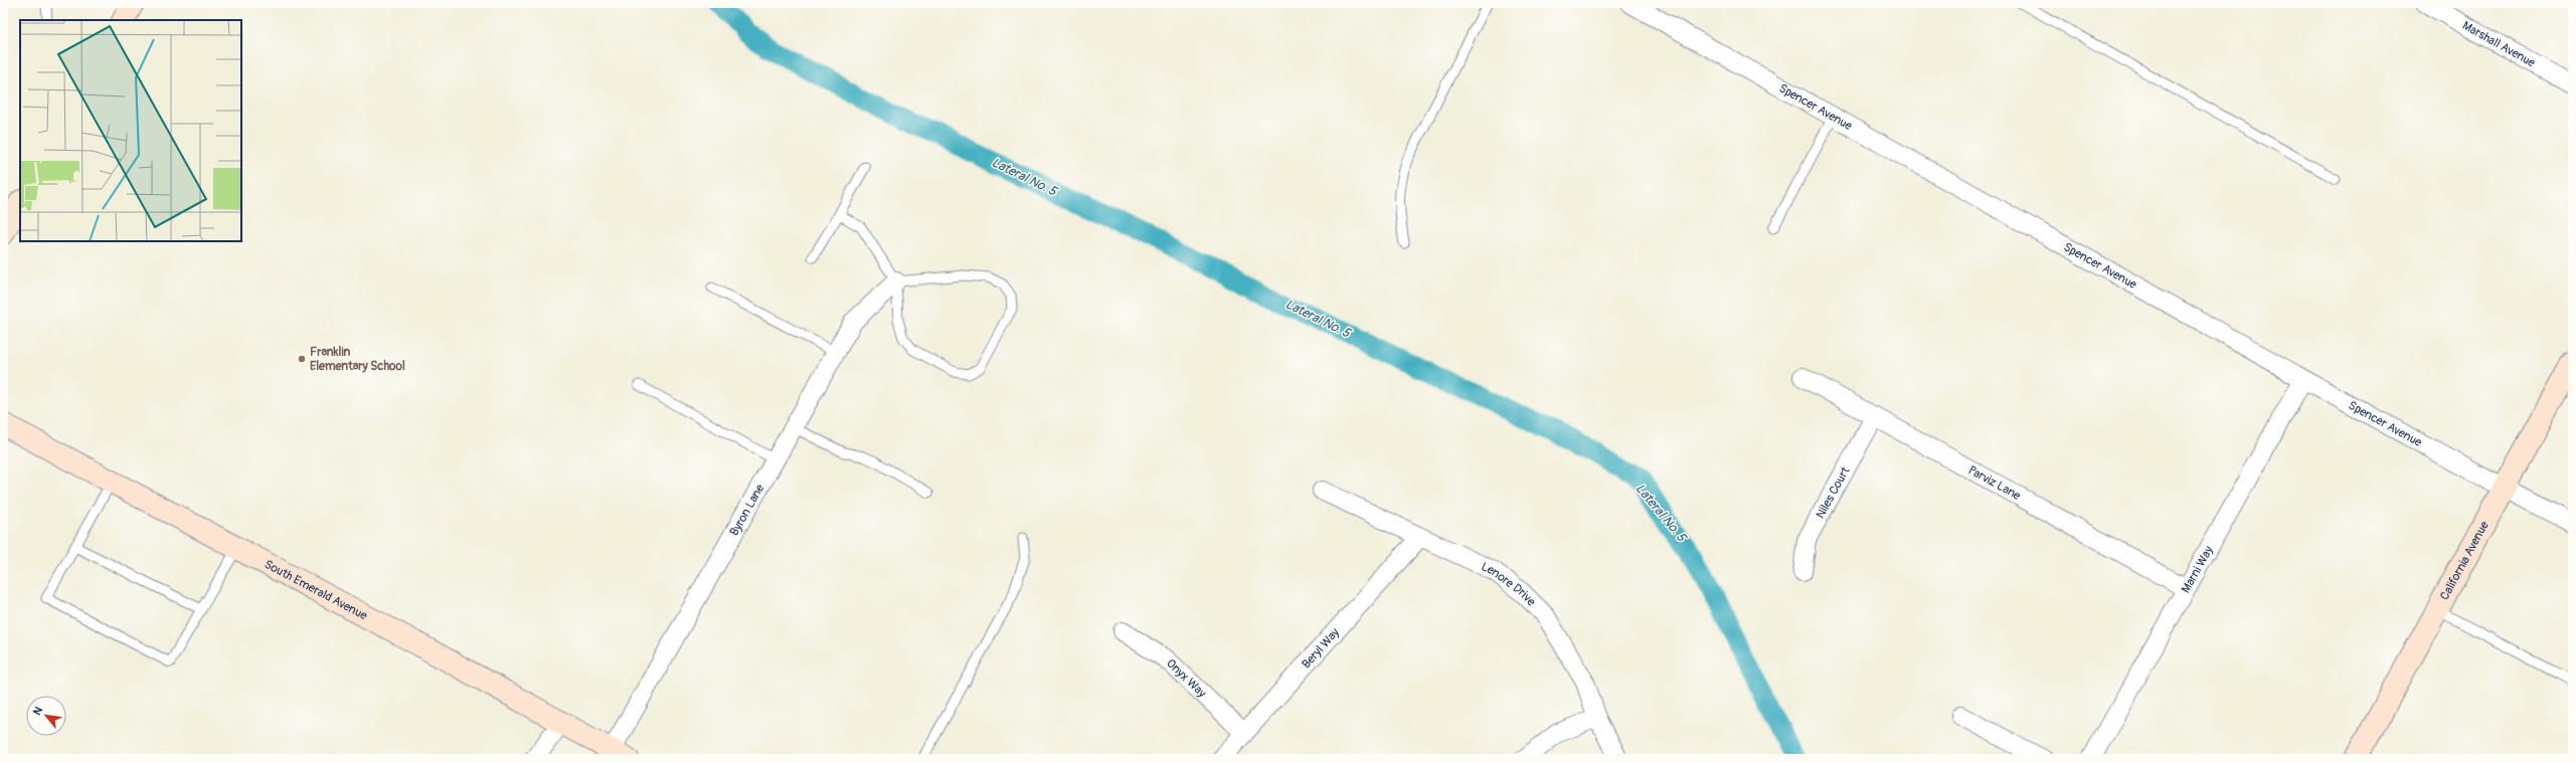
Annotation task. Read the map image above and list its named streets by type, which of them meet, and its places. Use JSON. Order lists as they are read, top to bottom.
{
  "streets": {
    "street": [
      "Marshall Avenue",
      "Spencer Avenue",
      "Parviz Lane",
      "Niles Court",
      "Byron Lane",
      "California Avenue",
      "Marni Way",
      "Lenore Drive",
      "South Emerald Avenue",
      "Beryl Way",
      "Onyx Way"
    ]
  },
  "crossings": [
    ["Spencer Avenue", "California Avenue"],
    ["Spencer Avenue", "Marni Way"],
    ["Parviz Lane", "Niles Court"],
    ["Parviz Lane", "Marni Way"],
    ["Byron Lane", "South Emerald Avenue"],
    ["Lenore Drive", "Beryl Way"],
    ["Beryl Way", "Onyx Way"]
  ],
  "water": ["Lateral No. 5"],
  "places": ["Franklin Elementary School"],
  "north": "top left"
}
